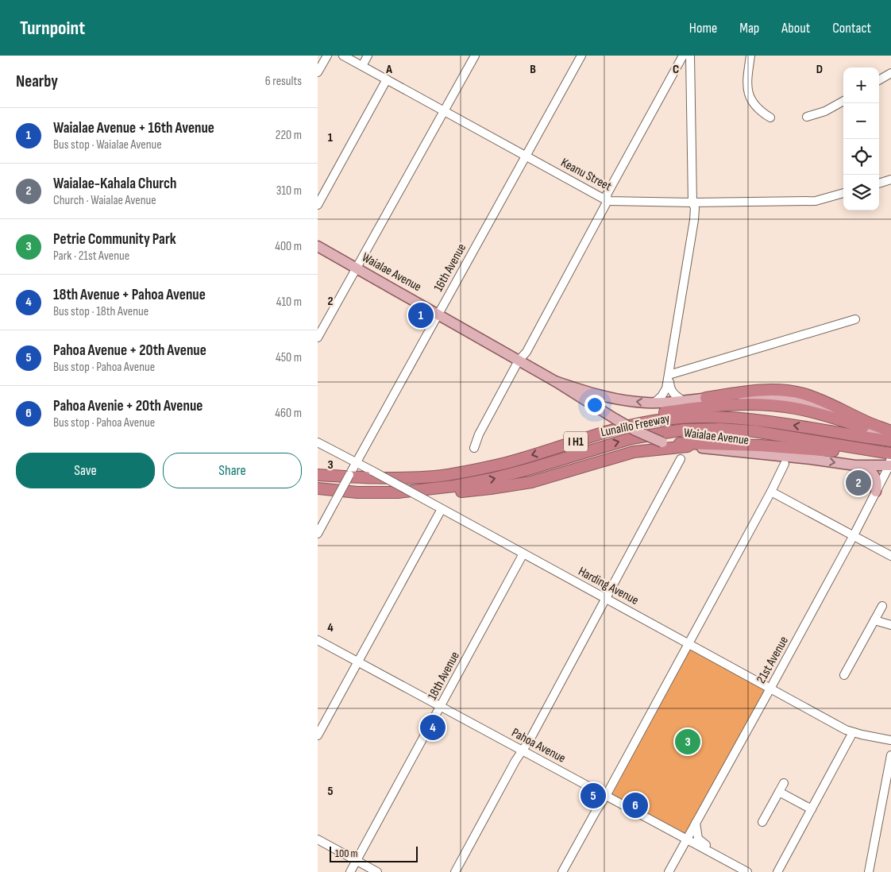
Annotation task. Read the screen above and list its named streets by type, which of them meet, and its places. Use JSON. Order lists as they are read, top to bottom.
{
  "streets": {
    "highway": ["Lunalilo Freeway", "I H1"],
    "main road": ["Waialae Avenue"],
    "street": [
      "Keanu Street",
      "16th Avenue",
      "Harding Avenue",
      "21st Avenue",
      "18th Avenue",
      "Pahoa Avenue"
    ]
  },
  "crossings": [
    ["Keanu Street", "16th Avenue"],
    ["16th Avenue", "Waialae Avenue"],
    ["16th Avenue", "Harding Avenue"],
    ["Waialae Avenue", "21st Avenue"],
    ["Harding Avenue", "21st Avenue"],
    ["Harding Avenue", "18th Avenue"],
    ["21st Avenue", "Pahoa Avenue"],
    ["18th Avenue", "Pahoa Avenue"]
  ],
  "scale_bar": "100 m",
  "page": {
    "header": "Turnpoint",
    "nav": [
      "Home",
      "Map",
      "About",
      "Contact"
    ],
    "heading": ["Nearby", "6 results"],
    "map_buttons": ["+", "−"],
    "list": [
      {
        "mark": "1",
        "name": "Waialae Avenue + 16th Avenue",
        "note": "Bus stop · Waialae Avenue",
        "value": "220 m"
      },
      {
        "mark": "2",
        "name": "Waialae-Kahala Church",
        "note": "Church · Waialae Avenue",
        "value": "310 m"
      },
      {
        "mark": "3",
        "name": "Petrie Community Park",
        "note": "Park · 21st Avenue",
        "value": "400 m"
      },
      {
        "mark": "4",
        "name": "18th Avenue + Pahoa Avenue",
        "note": "Bus stop · 18th Avenue",
        "value": "410 m"
      },
      {
        "mark": "5",
        "name": "Pahoa Avenue + 20th Avenue",
        "note": "Bus stop · Pahoa Avenue",
        "value": "450 m"
      },
      {
        "mark": "6",
        "name": "Pahoa Avenie + 20th Avenue",
        "note": "Bus stop · Pahoa Avenue",
        "value": "460 m"
      }
    ],
    "pins": [
      "1",
      "2",
      "4",
      "3",
      "5",
      "6"
    ],
    "buttons": ["Save", "Share"],
    "scale": "100 m"
  },
  "grid": {
    "columns": [
      "A",
      "B",
      "C",
      "D"
    ],
    "rows": [
      "1",
      "2",
      "3",
      "4",
      "5"
    ]
  }
}
